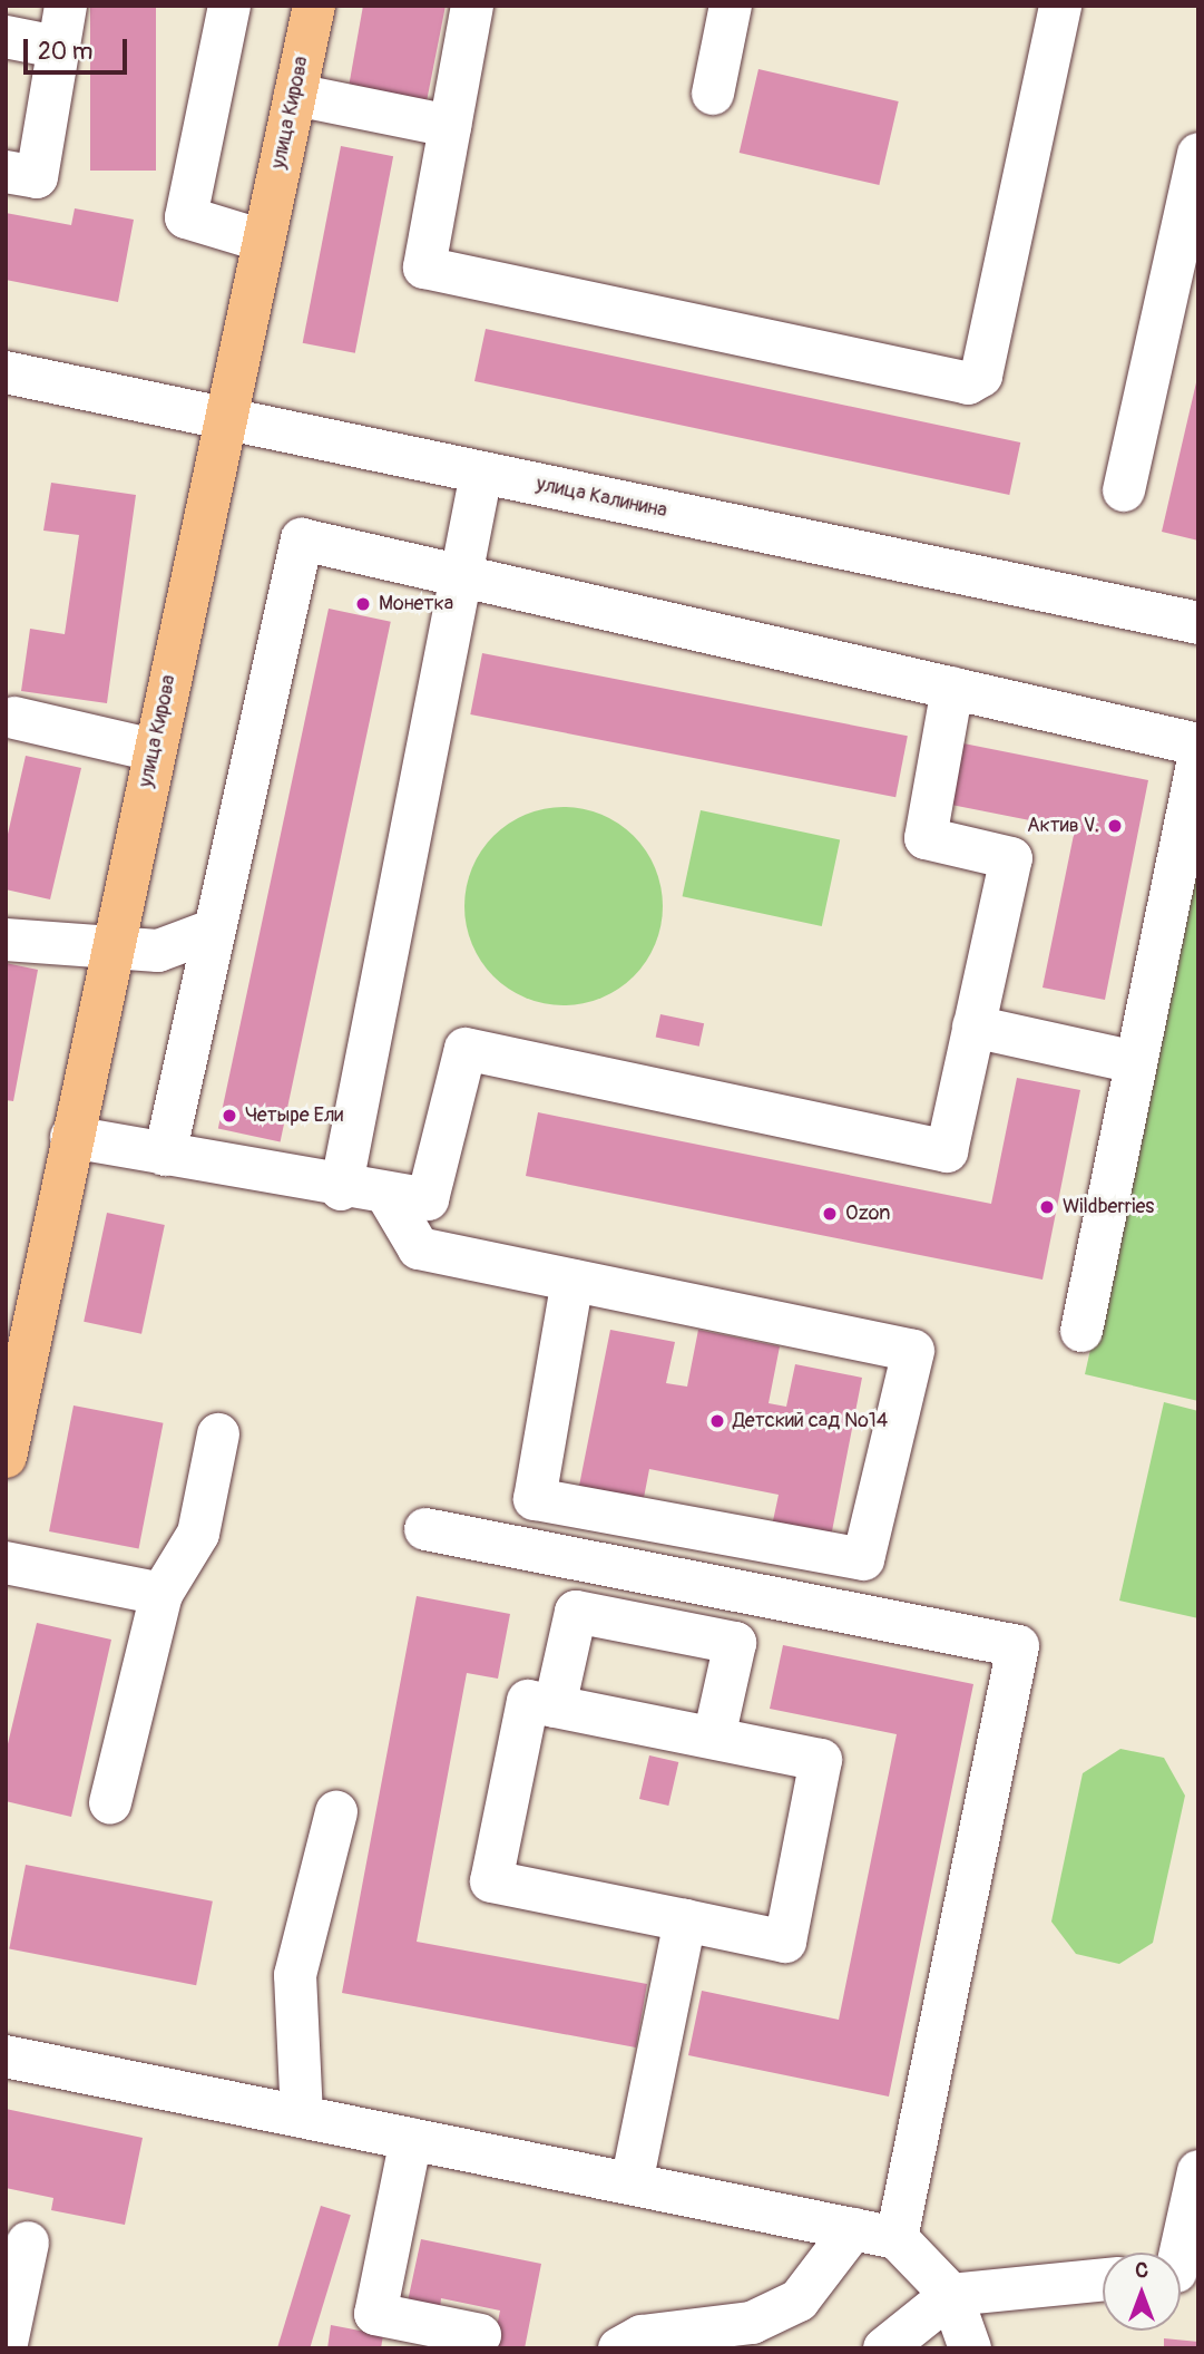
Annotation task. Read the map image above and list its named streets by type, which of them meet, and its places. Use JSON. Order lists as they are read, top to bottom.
{
  "streets": {
    "main road": ["улица Кирова"],
    "street": ["улица Калинина"]
  },
  "crossings": [
    ["улица Кирова", "улица Калинина"]
  ],
  "places": [
    "Монетка",
    "Актив V.",
    "Четыре Ели",
    "Wildberries",
    "Ozon",
    "Детский сад №14"
  ],
  "scale_bar": "20 m",
  "north": "top"
}
